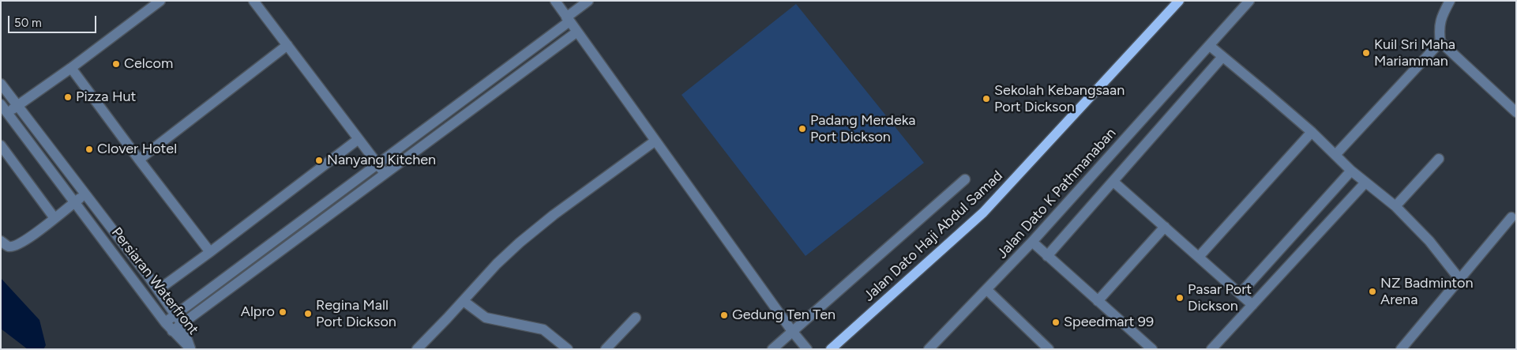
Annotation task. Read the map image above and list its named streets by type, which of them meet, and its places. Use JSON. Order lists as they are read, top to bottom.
{
  "streets": {
    "main road": ["Jalan Dato Haji Abdul Samad"],
    "street": ["Jalan Dato K Pathmanaban", "Persiaran Waterfront"]
  },
  "places": [
    "Kuil Sri Maha Mariamman",
    "Celcom",
    "Pizza Hut",
    "Sekolah Kebangsaan Port Dickson",
    "Padang Merdeka Port Dickson",
    "Clover Hotel",
    "Nanyang Kitchen",
    "NZ Badminton Arena",
    "Pasar Port Dickson",
    "Alpro",
    "Regina Mall Port Dickson",
    "Gedung Ten Ten",
    "Speedmart 99"
  ],
  "scale_bar": "50 m"
}
